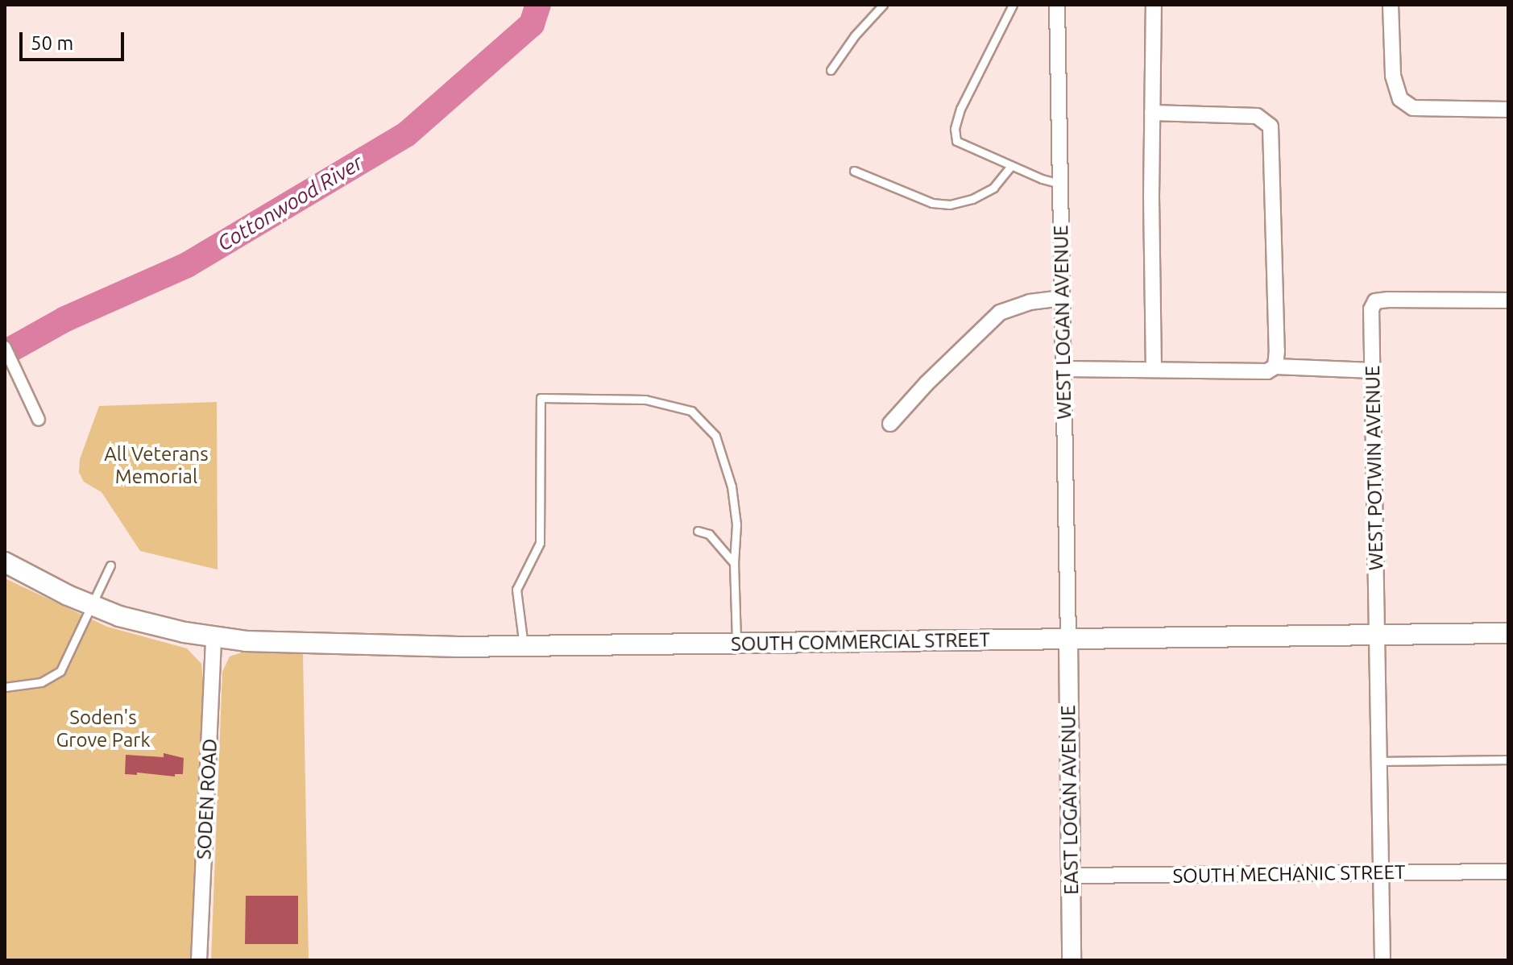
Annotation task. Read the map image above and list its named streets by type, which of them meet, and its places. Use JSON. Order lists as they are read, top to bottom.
{
  "streets": {
    "main road": ["SOUTH COMMERCIAL STREET"],
    "street": [
      "WEST LOGAN AVENUE",
      "WEST POTWIN AVENUE",
      "SODEN ROAD",
      "EAST LOGAN AVENUE",
      "SOUTH MECHANIC STREET"
    ]
  },
  "crossings": [
    ["WEST LOGAN AVENUE", "SOUTH COMMERCIAL STREET"],
    ["WEST LOGAN AVENUE", "EAST LOGAN AVENUE"],
    ["WEST POTWIN AVENUE", "SOUTH COMMERCIAL STREET"],
    ["WEST POTWIN AVENUE", "SOUTH MECHANIC STREET"],
    ["SOUTH COMMERCIAL STREET", "SODEN ROAD"],
    ["SOUTH COMMERCIAL STREET", "EAST LOGAN AVENUE"],
    ["EAST LOGAN AVENUE", "SOUTH MECHANIC STREET"]
  ],
  "water": ["Cottonwood River"],
  "parks": ["All Veterans Memorial", "Soden's Grove Park"],
  "scale_bar": "50 m"
}
